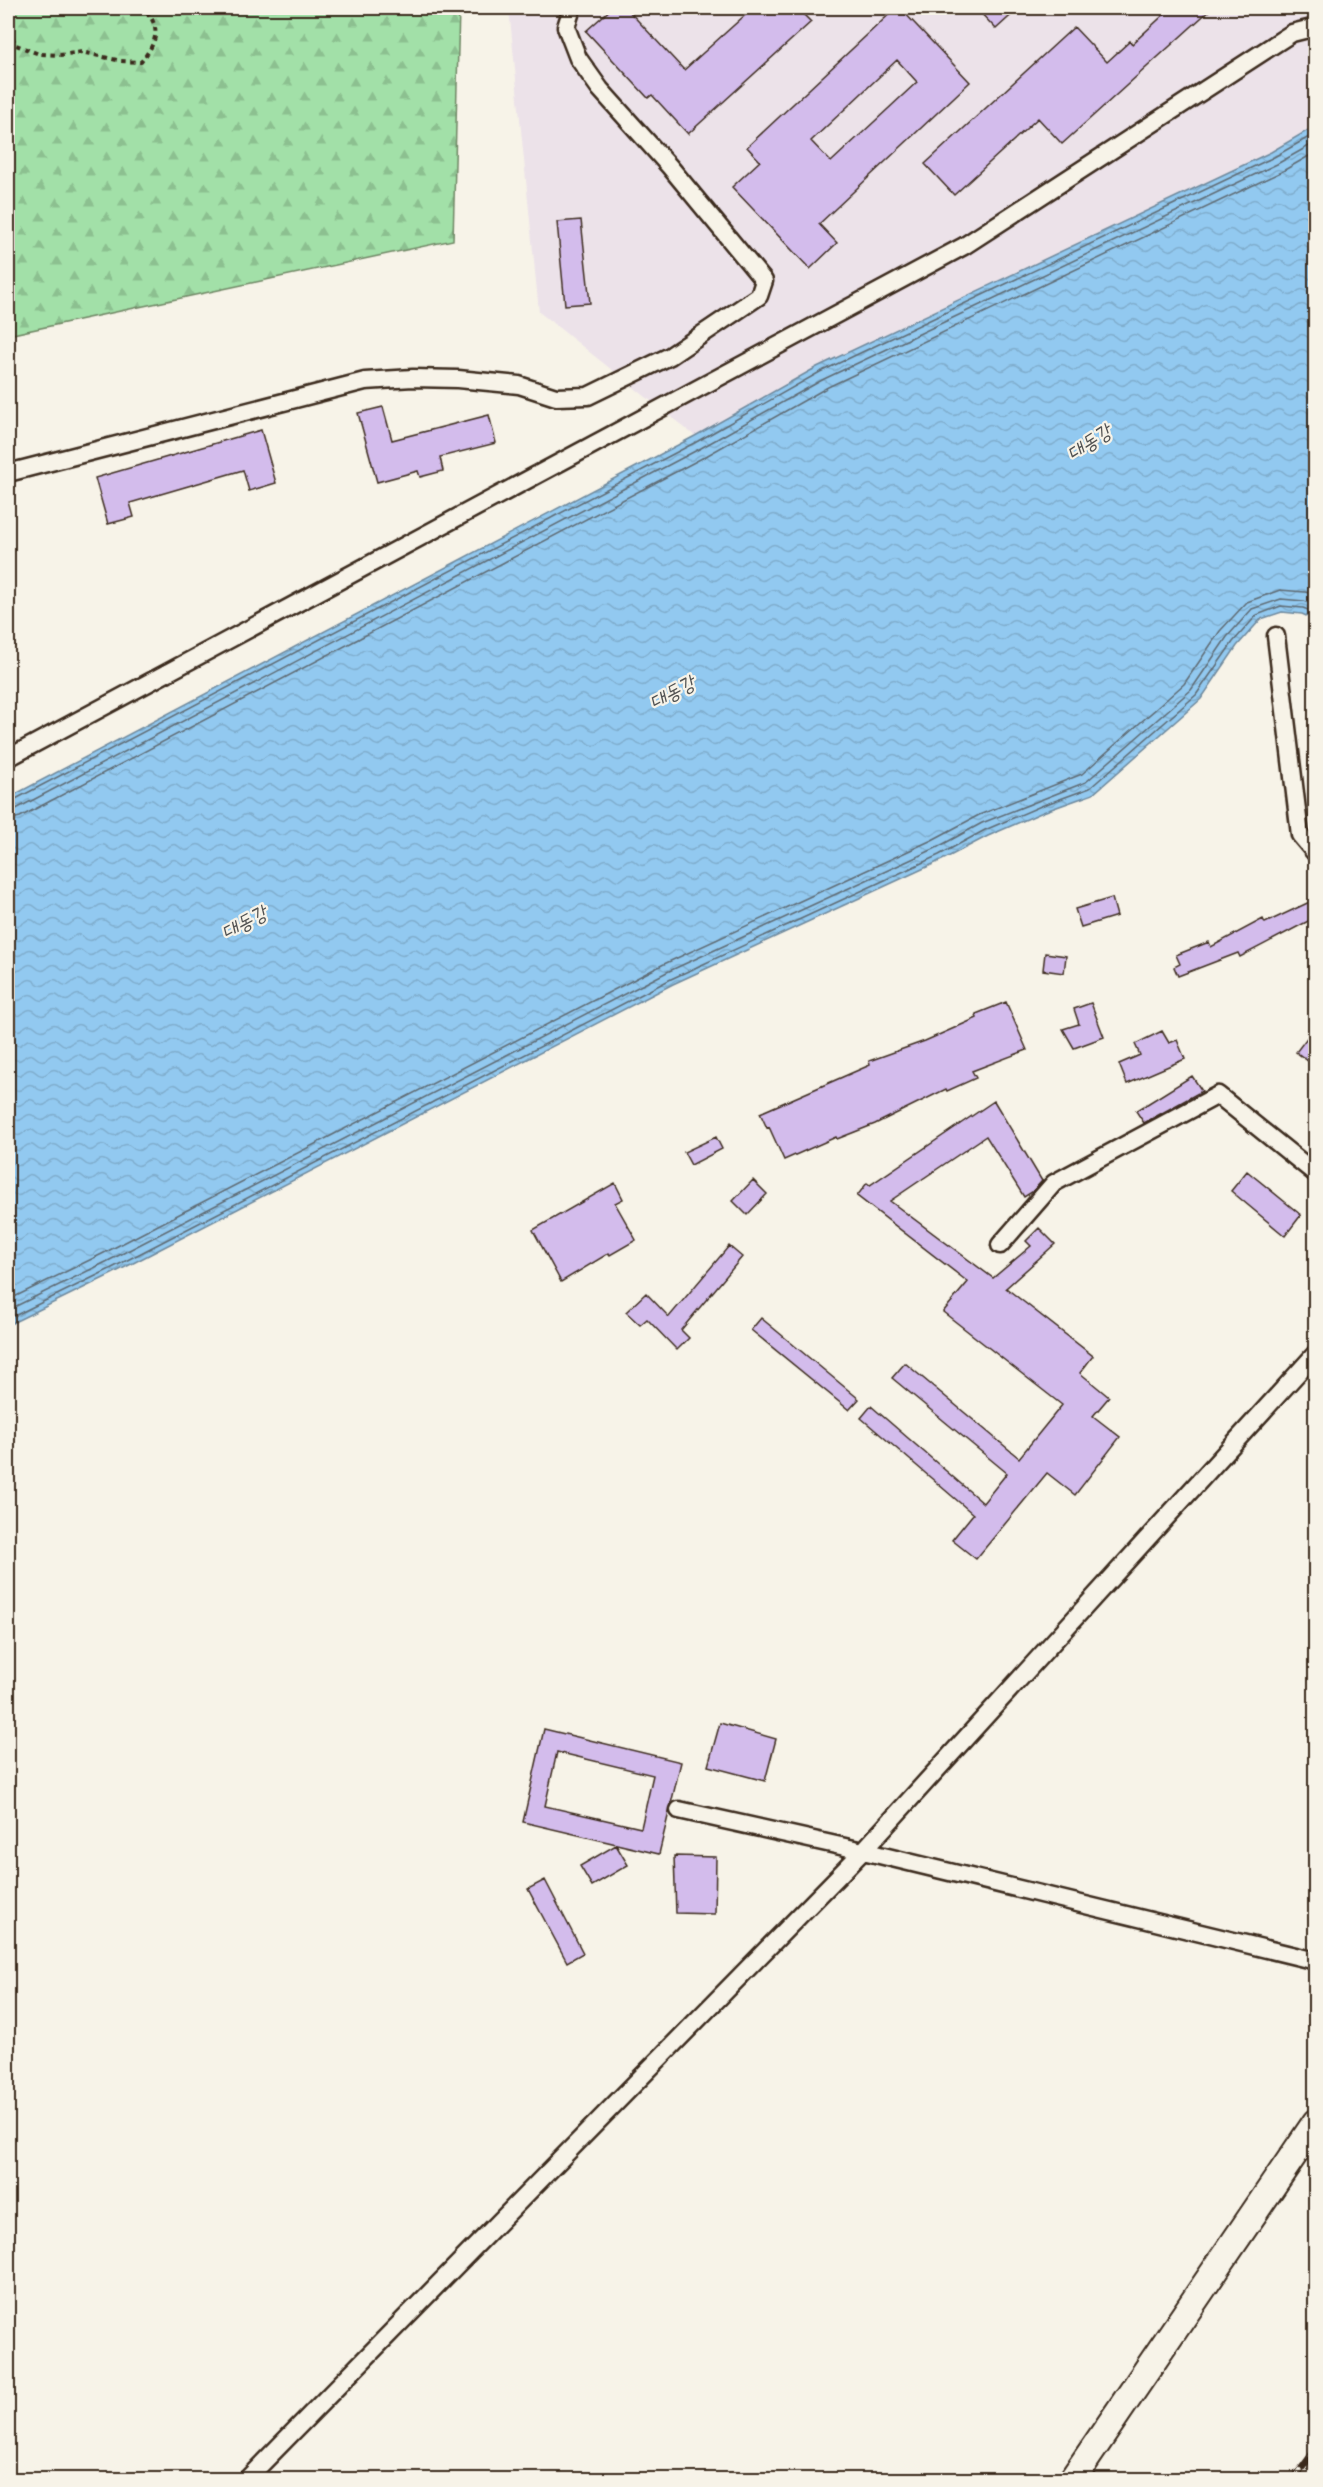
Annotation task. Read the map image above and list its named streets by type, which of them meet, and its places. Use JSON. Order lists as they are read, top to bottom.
{
  "water": ["대동강"]
}
